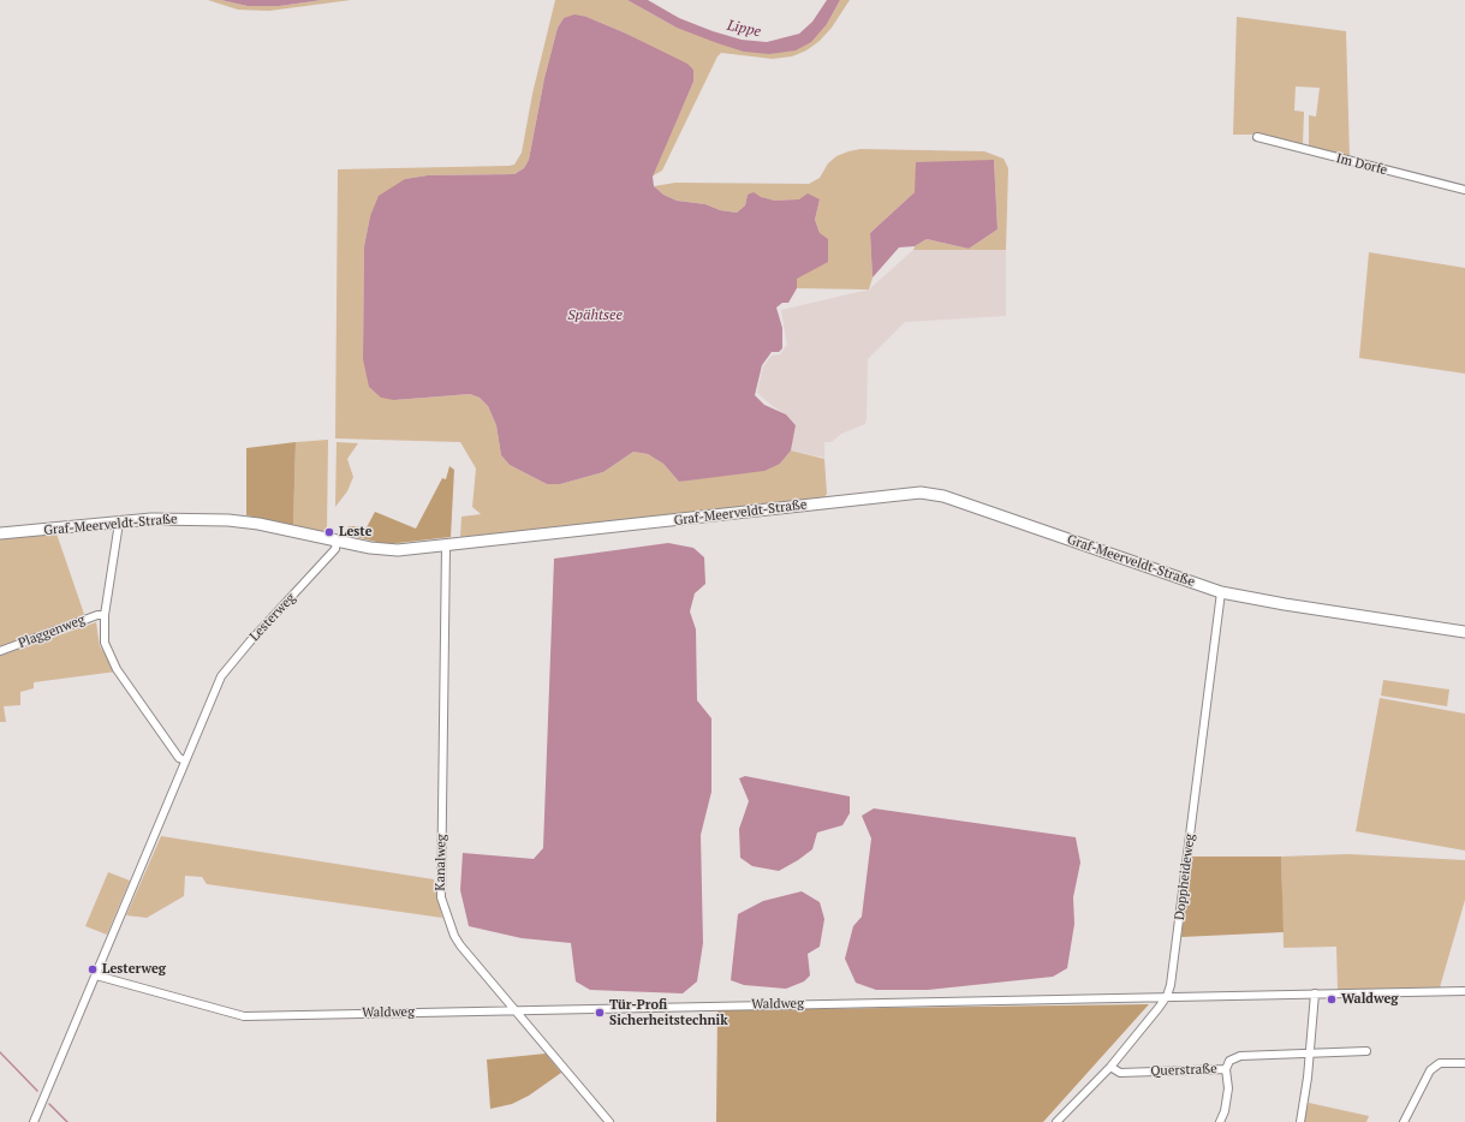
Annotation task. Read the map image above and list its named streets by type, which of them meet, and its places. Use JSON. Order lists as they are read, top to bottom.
{
  "streets": {
    "main road": ["Graf-Meerveldt-Straße"],
    "street": [
      "Im Dorfe",
      "Lesterweg",
      "Plaggenweg",
      "Kanalweg",
      "Doppheideweg",
      "Waldweg",
      "Querstraße"
    ]
  },
  "crossings": [
    ["Graf-Meerveldt-Straße", "Lesterweg"],
    ["Graf-Meerveldt-Straße", "Kanalweg"],
    ["Graf-Meerveldt-Straße", "Doppheideweg"],
    ["Lesterweg", "Waldweg"],
    ["Kanalweg", "Waldweg"],
    ["Doppheideweg", "Waldweg"],
    ["Doppheideweg", "Querstraße"]
  ],
  "water": ["Lippe", "Spähtsee"],
  "places": [
    "Leste",
    "Lesterweg",
    "Waldweg",
    "Tür-Profi Sicherheitstechnik"
  ]
}
